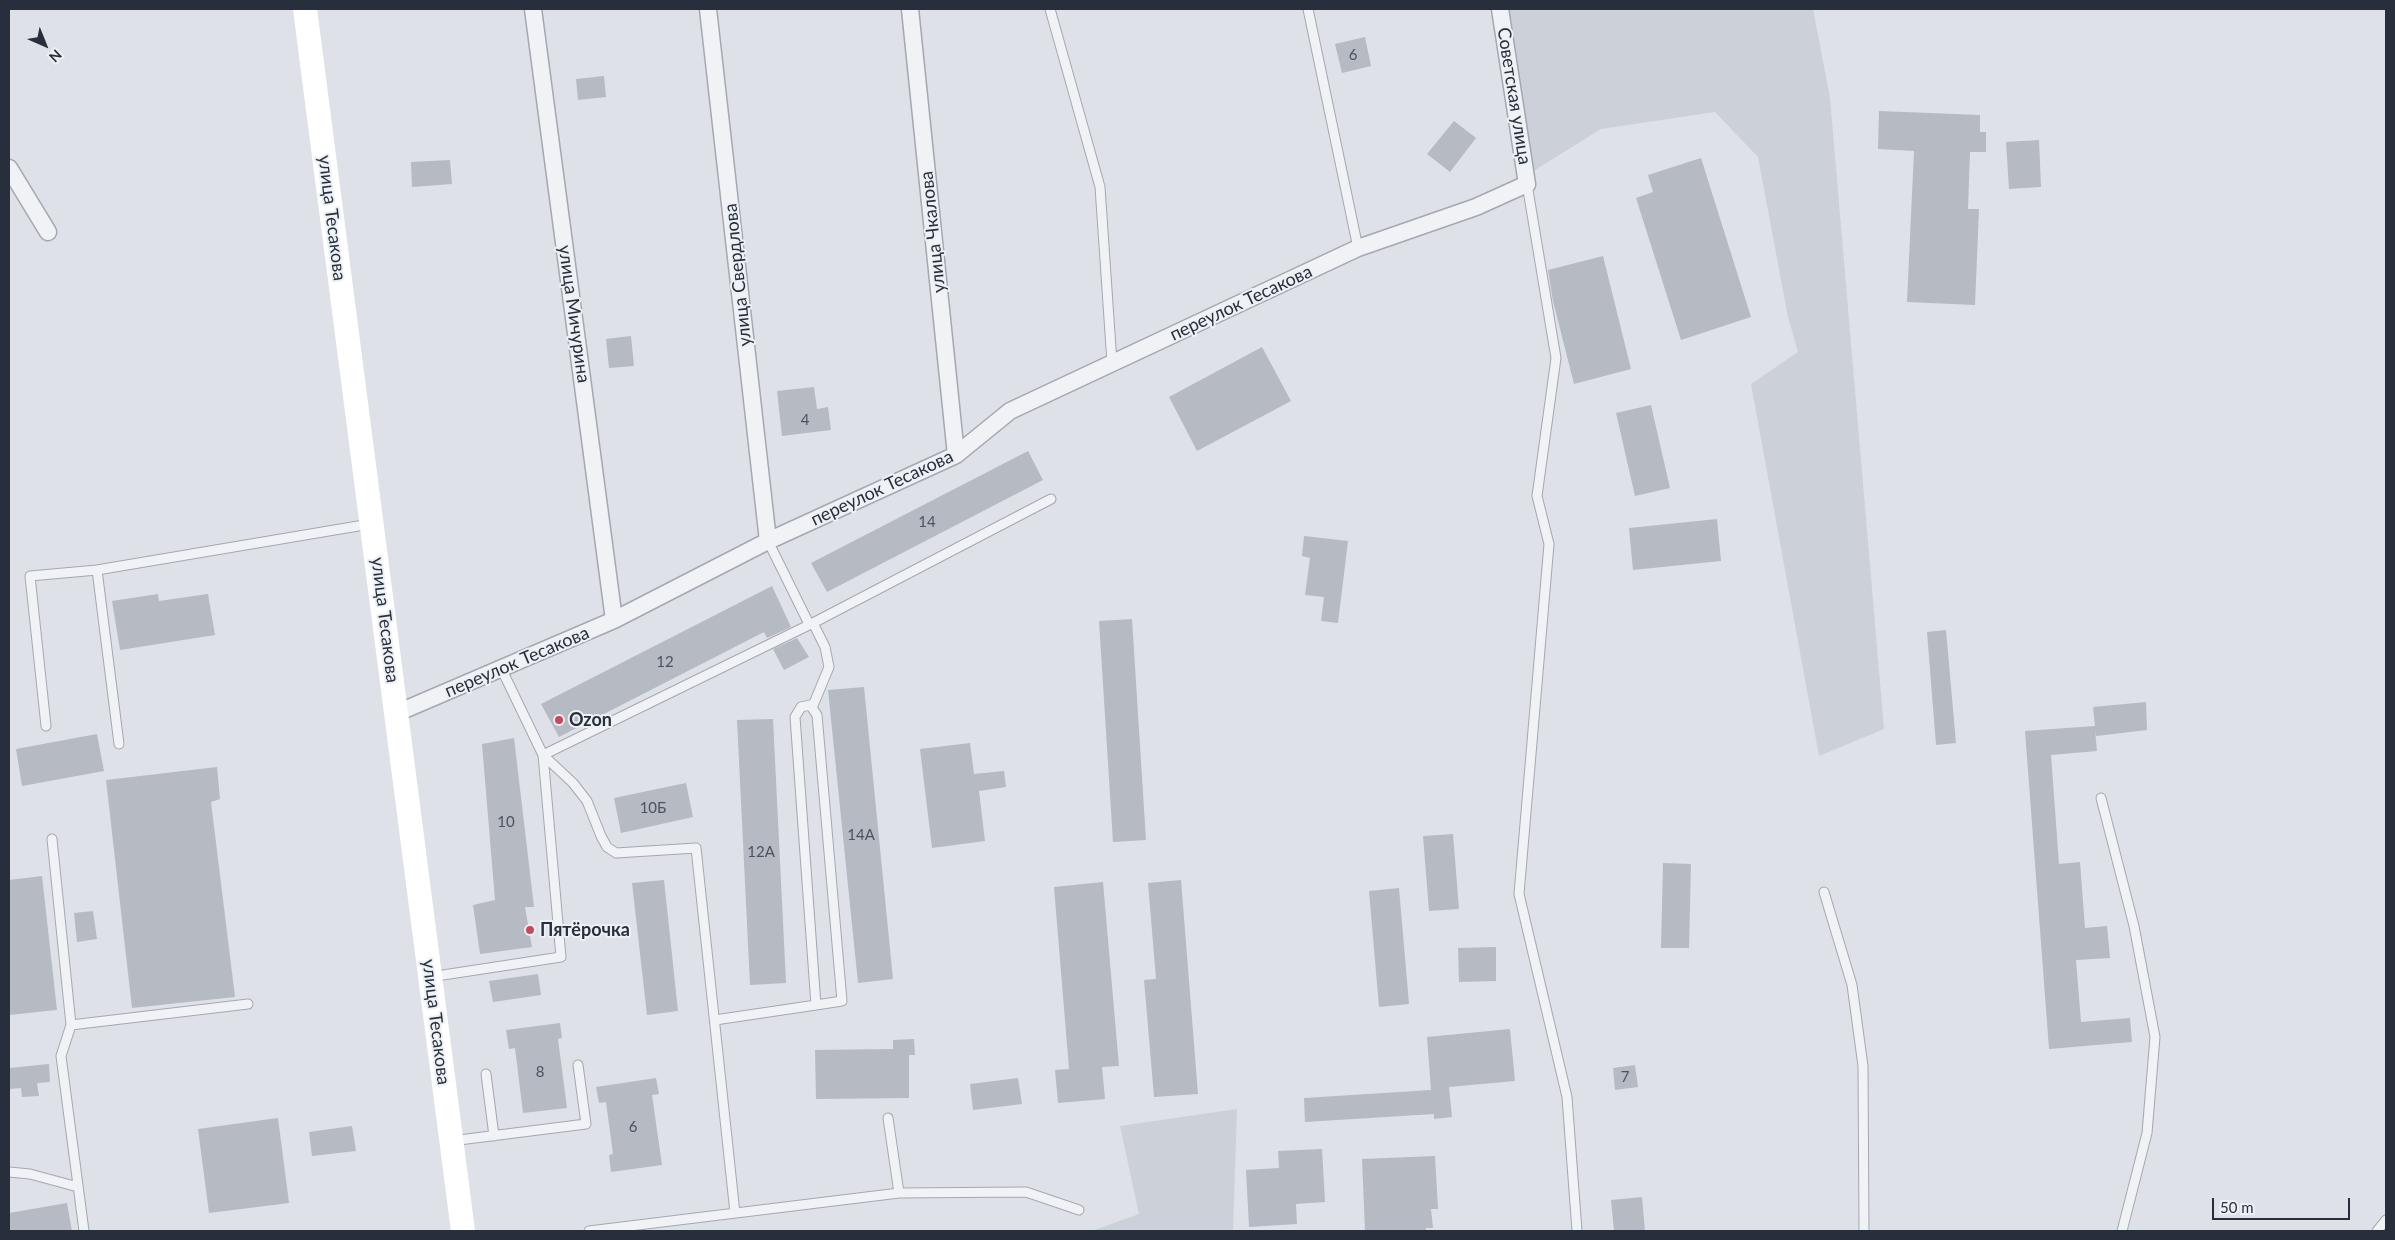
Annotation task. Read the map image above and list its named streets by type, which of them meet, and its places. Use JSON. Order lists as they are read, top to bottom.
{
  "streets": {
    "main road": ["улица Тесакова"],
    "street": [
      "Советская улица",
      "улица Чкалова",
      "улица Свердлова",
      "переулок Тесакова",
      "улица Мичурина"
    ]
  },
  "crossings": [
    ["Советская улица", "переулок Тесакова"],
    ["улица Тесакова", "переулок Тесакова"],
    ["улица Чкалова", "переулок Тесакова"],
    ["улица Свердлова", "переулок Тесакова"],
    ["переулок Тесакова", "улица Мичурина"]
  ],
  "places": ["Ozon", "Пятёрочка"],
  "house_numbers": [
    "6",
    "4",
    "14",
    "12",
    "10Б",
    "10",
    "14А",
    "12А",
    "8",
    "7",
    "6"
  ],
  "scale_bar": "50 m",
  "north": "bottom right"
}
